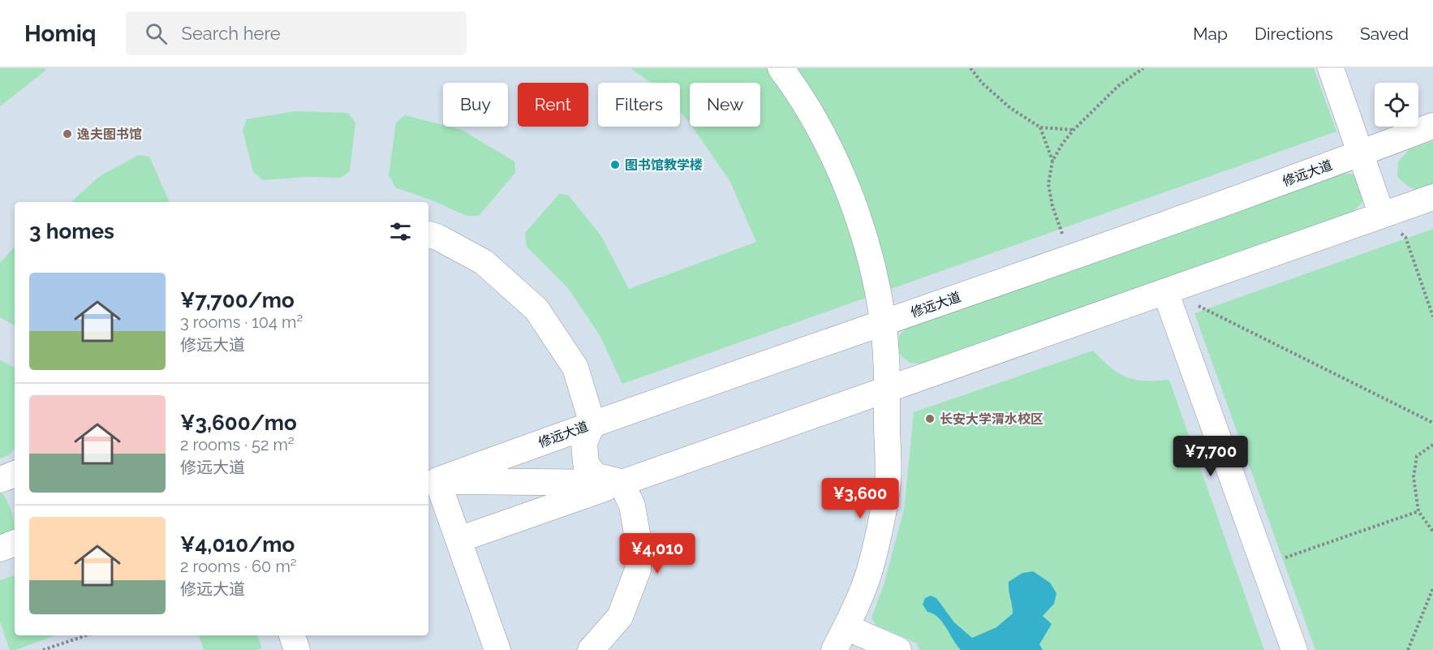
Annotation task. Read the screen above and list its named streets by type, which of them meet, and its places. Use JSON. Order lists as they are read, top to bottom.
{
  "streets": {
    "street": ["修远大道"]
  },
  "places": ["逸夫图书馆", "图书馆教学楼", "长安大学渭水校区"],
  "page": {
    "header": "Homiq",
    "search": "Search here",
    "nav": ["Map", "Directions", "Saved"],
    "chip": [
      "Buy",
      "Rent",
      "Filters",
      "New"
    ],
    "heading": "3 homes",
    "list": [
      {
        "name": "¥7,700/mo",
        "note": "3 rooms · 104 m² · 修远大道"
      },
      {
        "name": "¥3,600/mo",
        "note": "2 rooms · 52 m² · 修远大道"
      },
      {
        "name": "¥4,010/mo",
        "note": "2 rooms · 60 m² · 修远大道"
      }
    ],
    "price": ["¥7,700", "¥3,600", "¥4,010"]
  }
}
